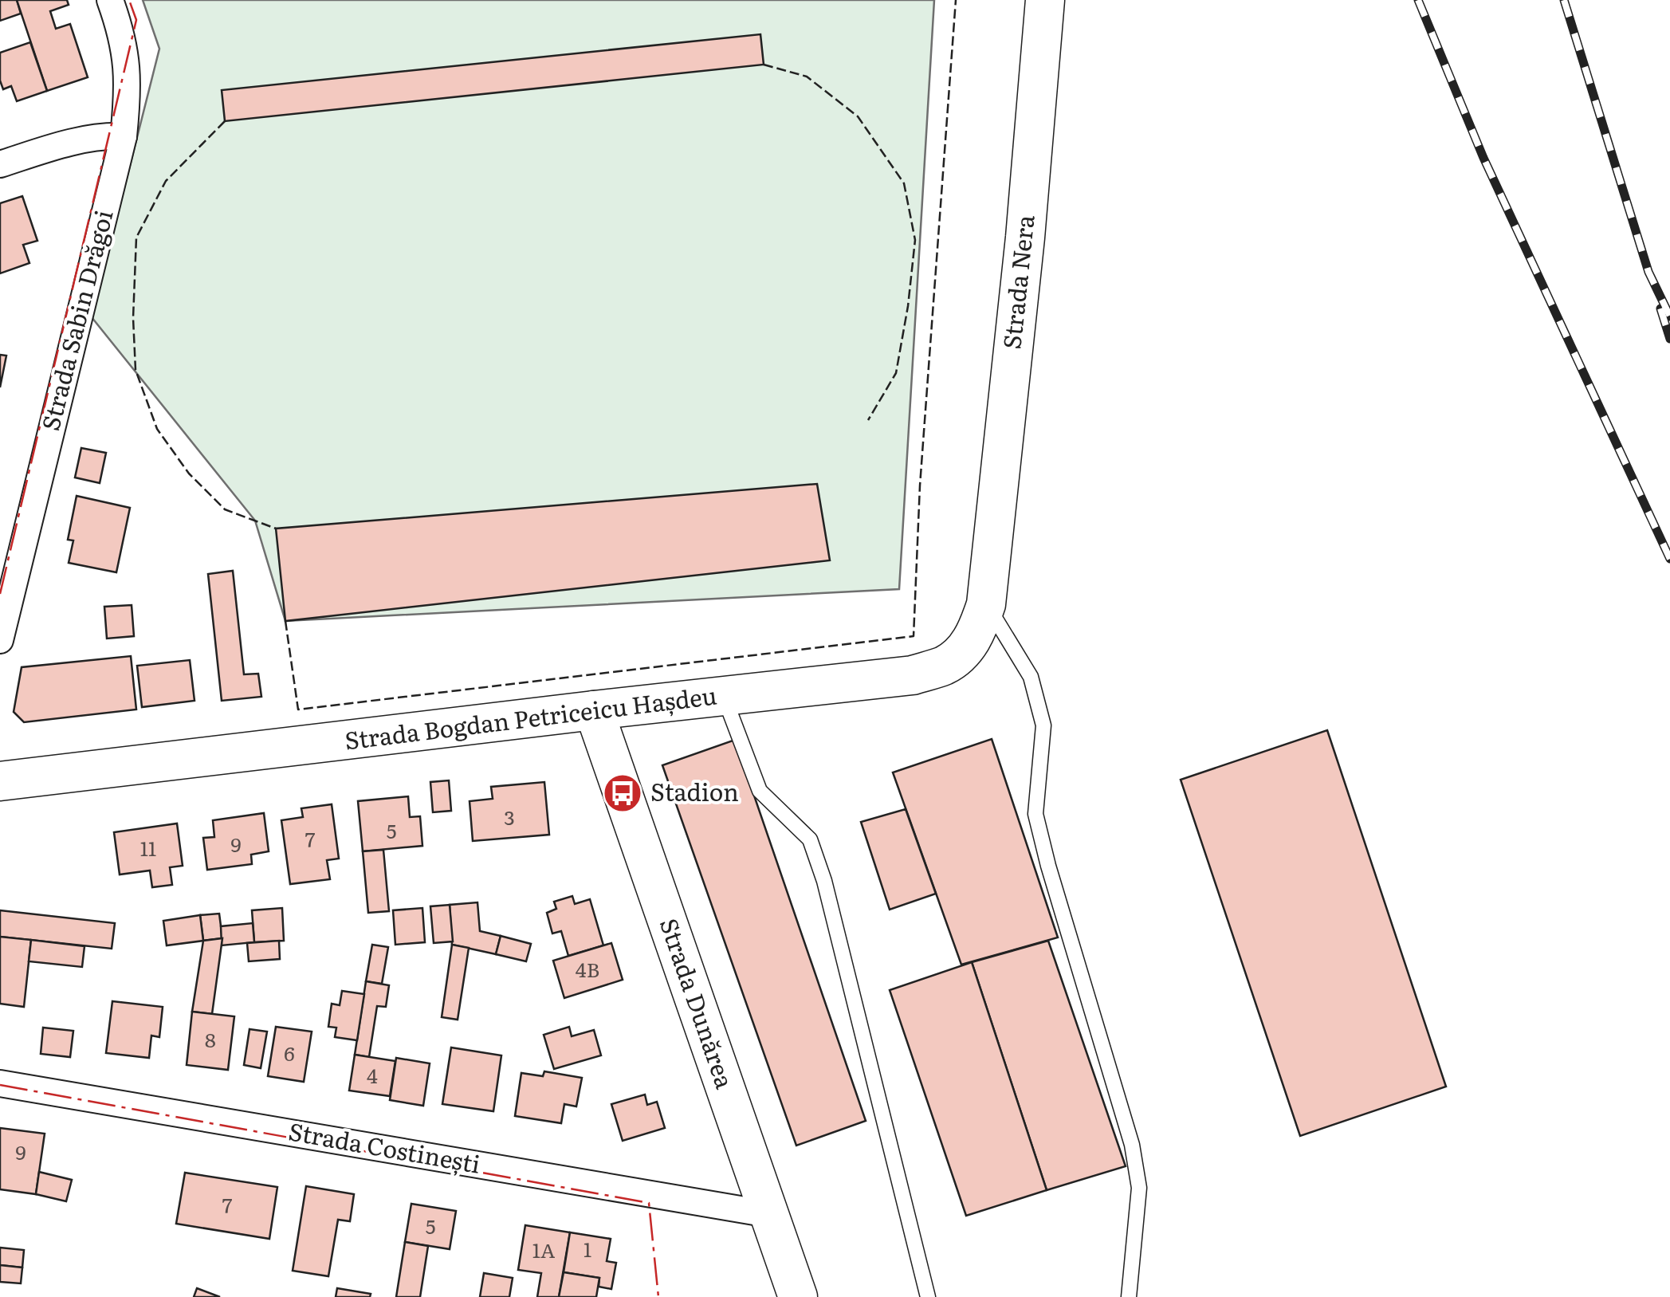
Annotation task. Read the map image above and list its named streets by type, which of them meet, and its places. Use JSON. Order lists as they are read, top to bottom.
{
  "streets": {
    "street": [
      "Strada Nera",
      "Strada Sabin Drăgoi",
      "Strada Bogdan Petriceicu Hașdeu",
      "Strada Dunărea",
      "Strada Costinești"
    ]
  },
  "crossings": [
    ["Strada Nera", "Strada Bogdan Petriceicu Hașdeu"],
    ["Strada Bogdan Petriceicu Hașdeu", "Strada Dunărea"],
    ["Strada Dunărea", "Strada Costinești"]
  ],
  "places": {
    "bus stop": ["Stadion"]
  },
  "house_numbers": [
    "3",
    "5",
    "7",
    "9",
    "11",
    "4B",
    "8",
    "6",
    "4",
    "9",
    "7",
    "5",
    "1",
    "1A"
  ]
}
